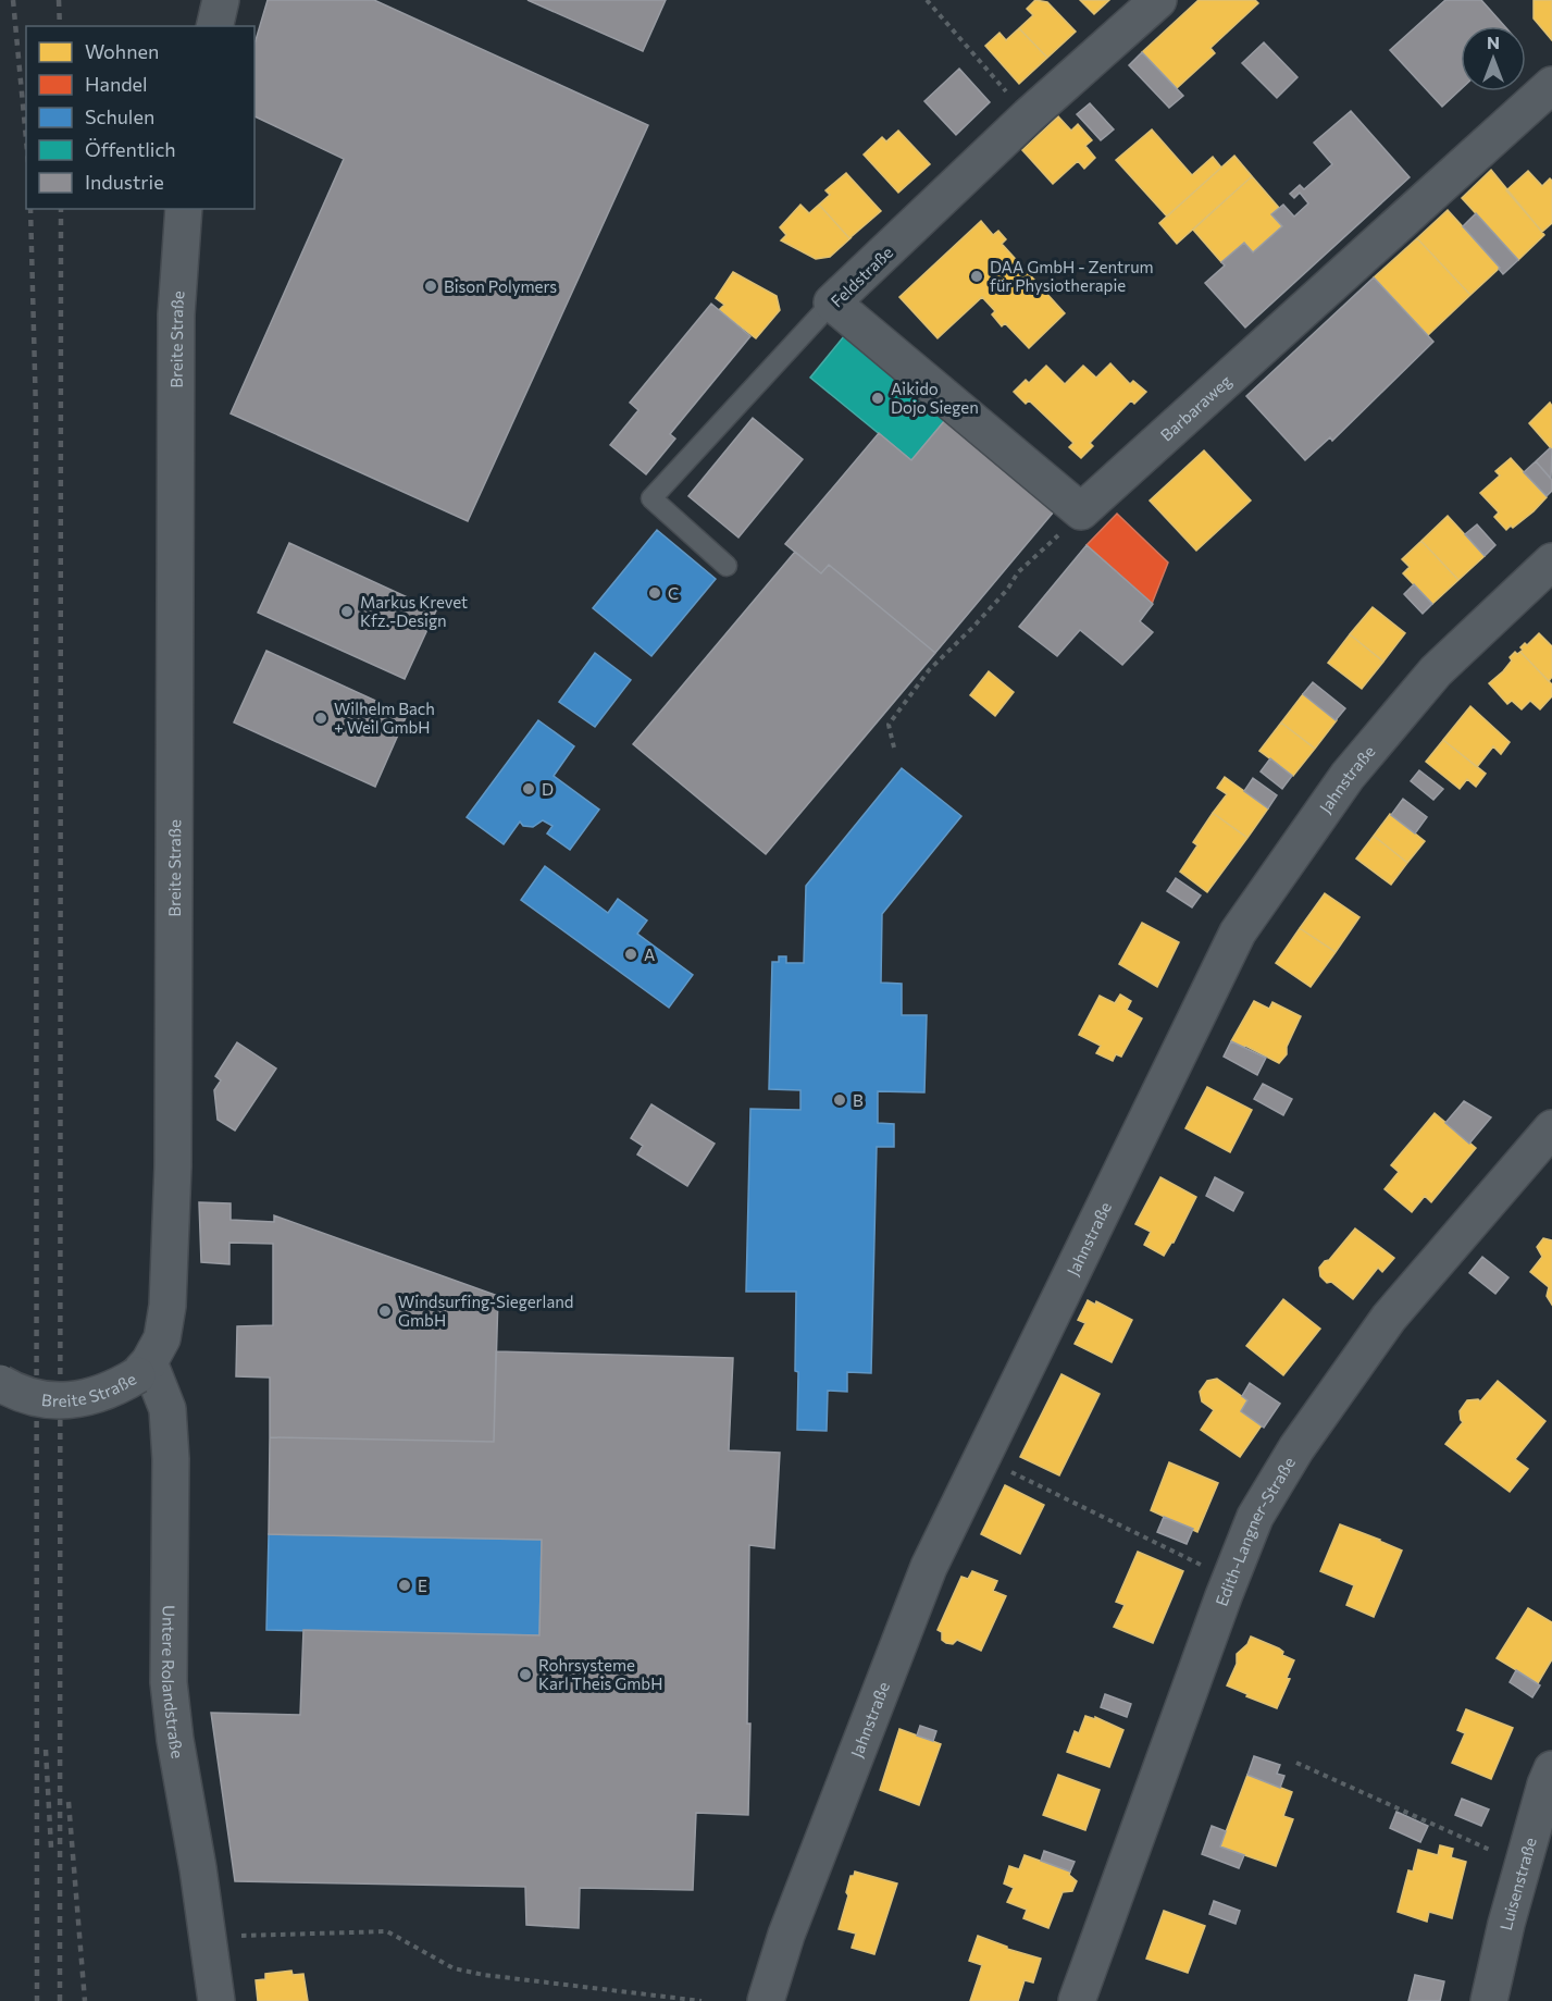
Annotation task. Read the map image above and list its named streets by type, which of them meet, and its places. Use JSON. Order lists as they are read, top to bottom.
{
  "streets": {
    "street": [
      "Feldstraße",
      "Breite Straße",
      "Barbaraweg",
      "Jahnstraße",
      "Edith-Langner-Straße",
      "Untere Rolandstraße",
      "Luisenstraße"
    ]
  },
  "crossings": [
    ["Breite Straße", "Untere Rolandstraße"]
  ],
  "places": [
    "DAA GmbH - Zentrum für Physiotherapie",
    "Bison Polymers",
    "Aikido Dojo Siegen",
    "C",
    "Markus Krevet Kfz.-Design",
    "Wilhelm Bach + Weil GmbH",
    "D",
    "A",
    "B",
    "Windsurfing-Siegerland GmbH",
    "E",
    "Rohrsysteme Karl Theis GmbH"
  ],
  "legend": [
    "Wohnen",
    "Handel",
    "Schulen",
    "Öffentlich",
    "Industrie"
  ],
  "north": "top"
}
